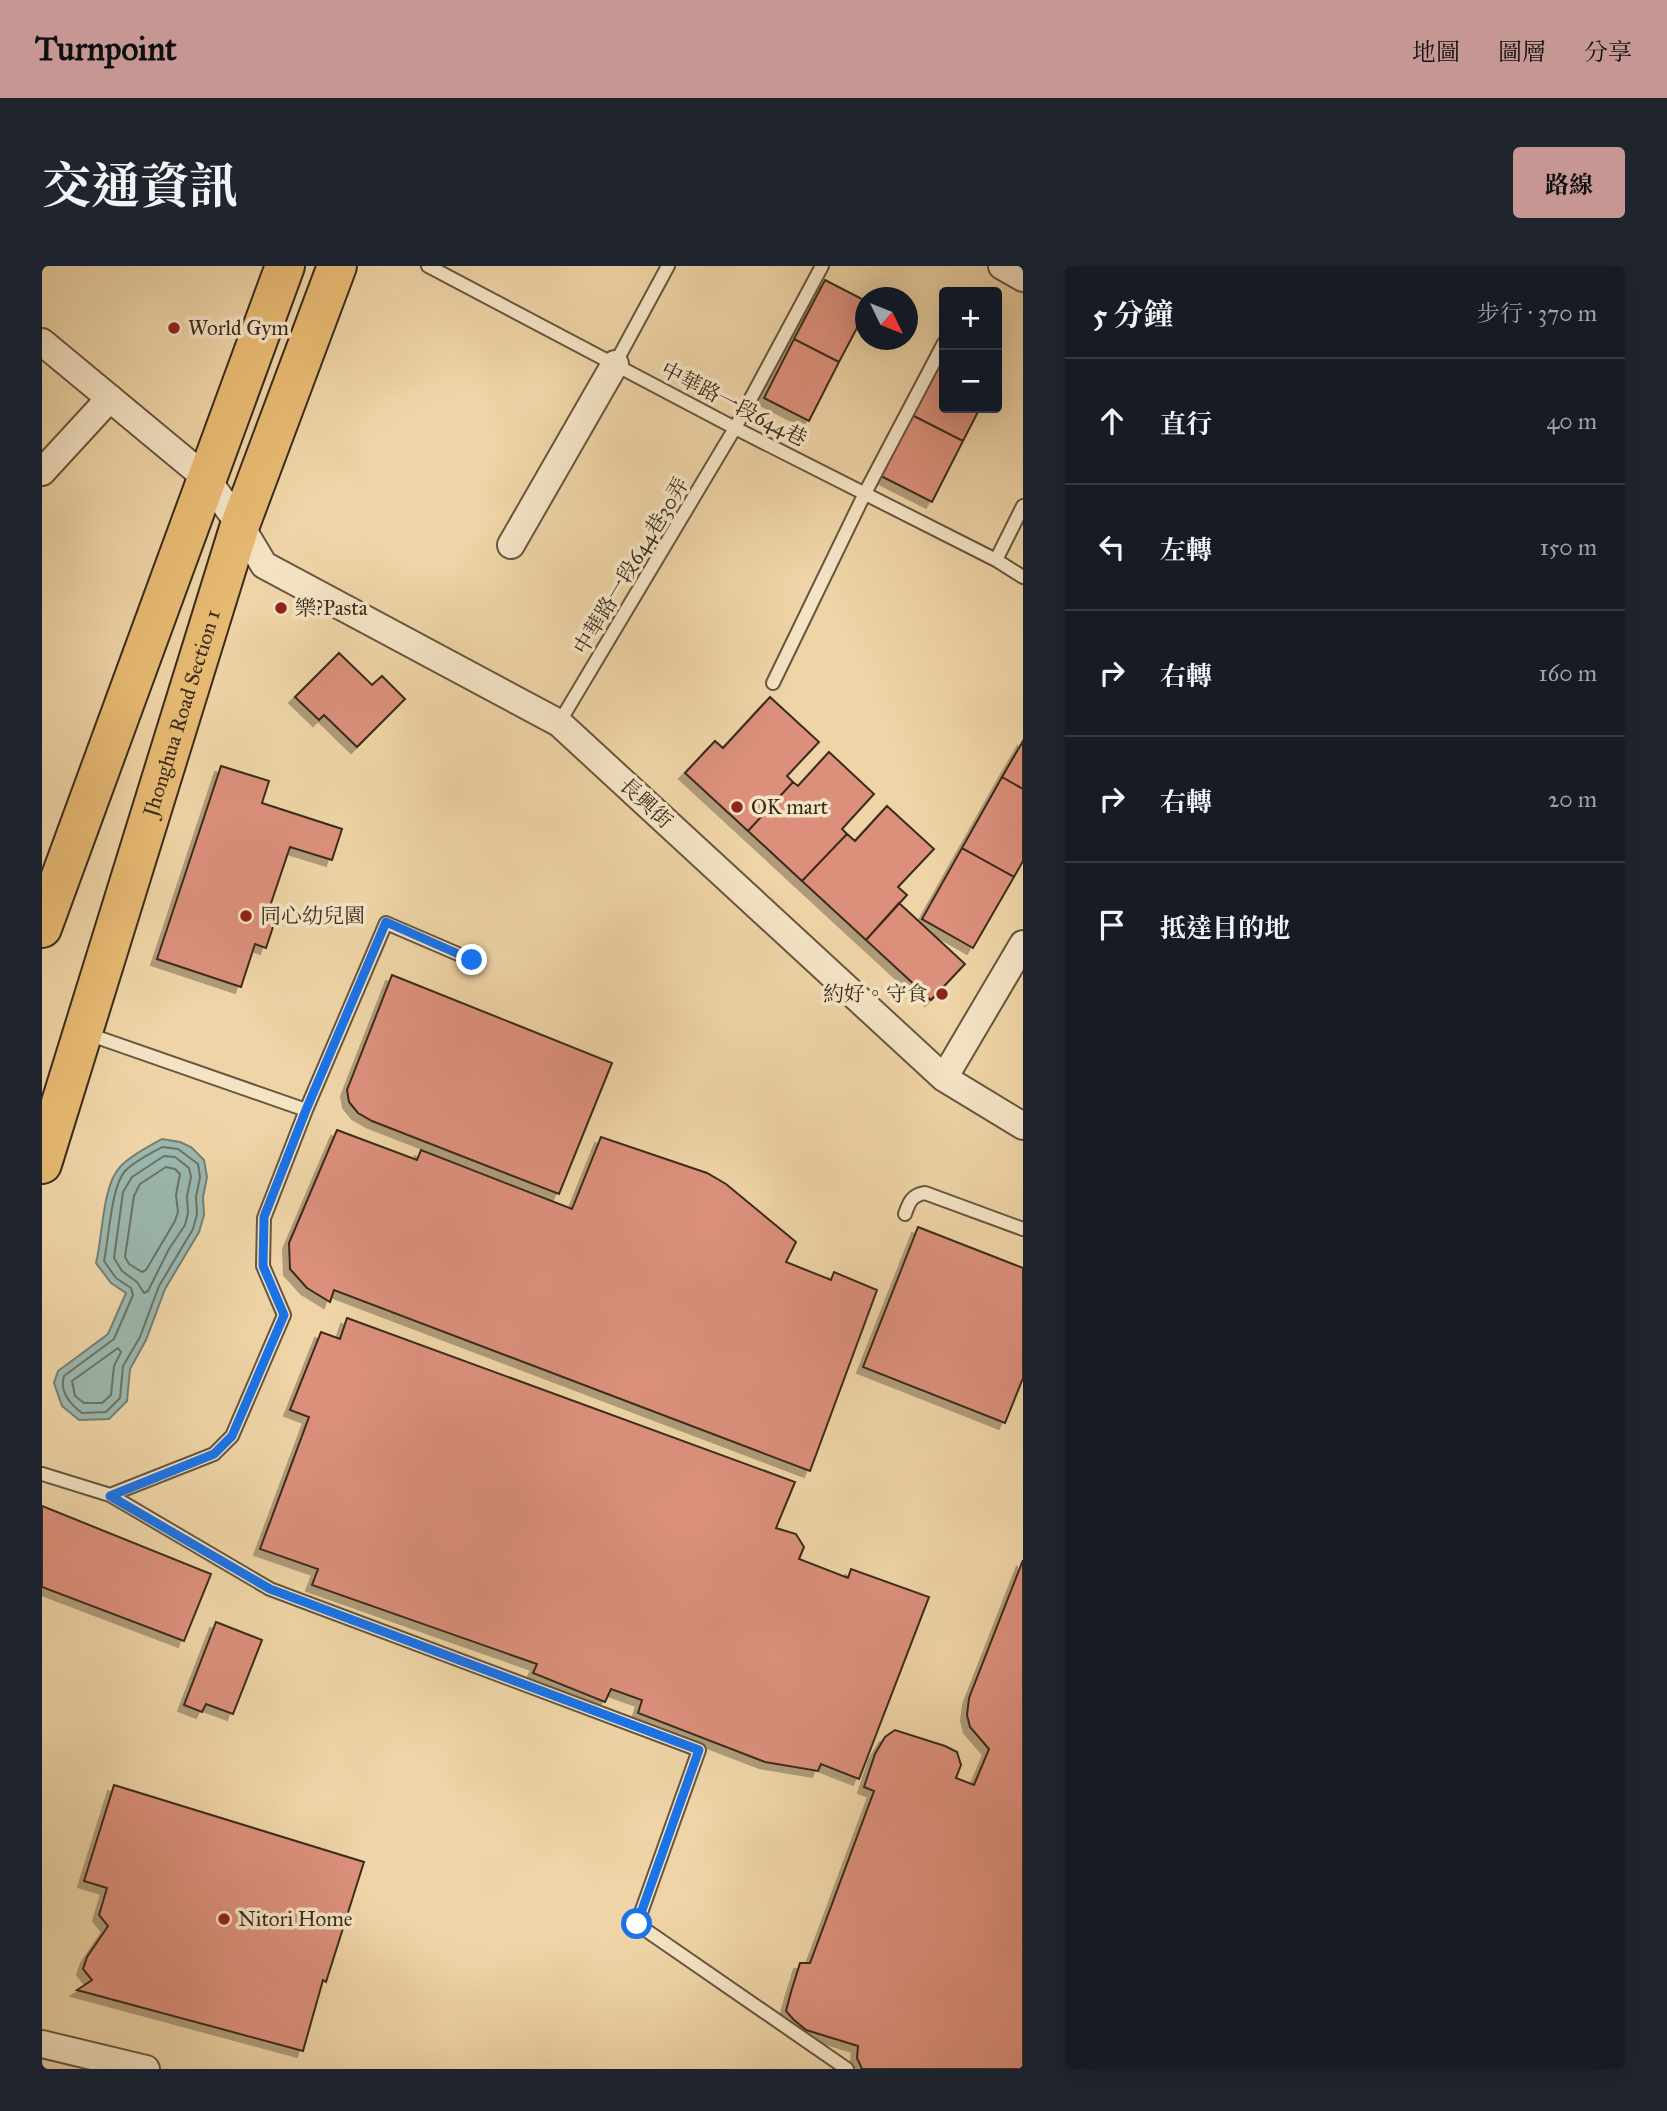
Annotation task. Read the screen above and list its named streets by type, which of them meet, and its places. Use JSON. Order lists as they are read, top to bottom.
{
  "streets": {
    "main road": ["Jhonghua Road Section 1"],
    "street": ["長興街"],
    "lane": ["中華路一段644巷", "中華路一段644巷30弄"]
  },
  "crossings": [
    ["中華路一段644巷", "中華路一段644巷30弄"],
    ["中華路一段644巷30弄", "長興街"],
    ["Jhonghua Road Section 1", "長興街"]
  ],
  "places": [
    "World Gym",
    "樂?Pasta",
    "OK mart",
    "同心幼兒園",
    "約好。守食",
    "Nitori Home"
  ],
  "north": "bottom right",
  "page": {
    "header": "Turnpoint",
    "nav": ["地圖", "圖層", "分享"],
    "title": "交通資訊",
    "buttons": "路線",
    "heading": ["5 分鐘", "步行 · 370 m"],
    "map_buttons": ["+", "−"],
    "list": [
      ["直行", "40 m"],
      ["左轉", "150 m"],
      ["右轉", "160 m"],
      ["右轉", "20 m"],
      "抵達目的地"
    ]
  }
}
